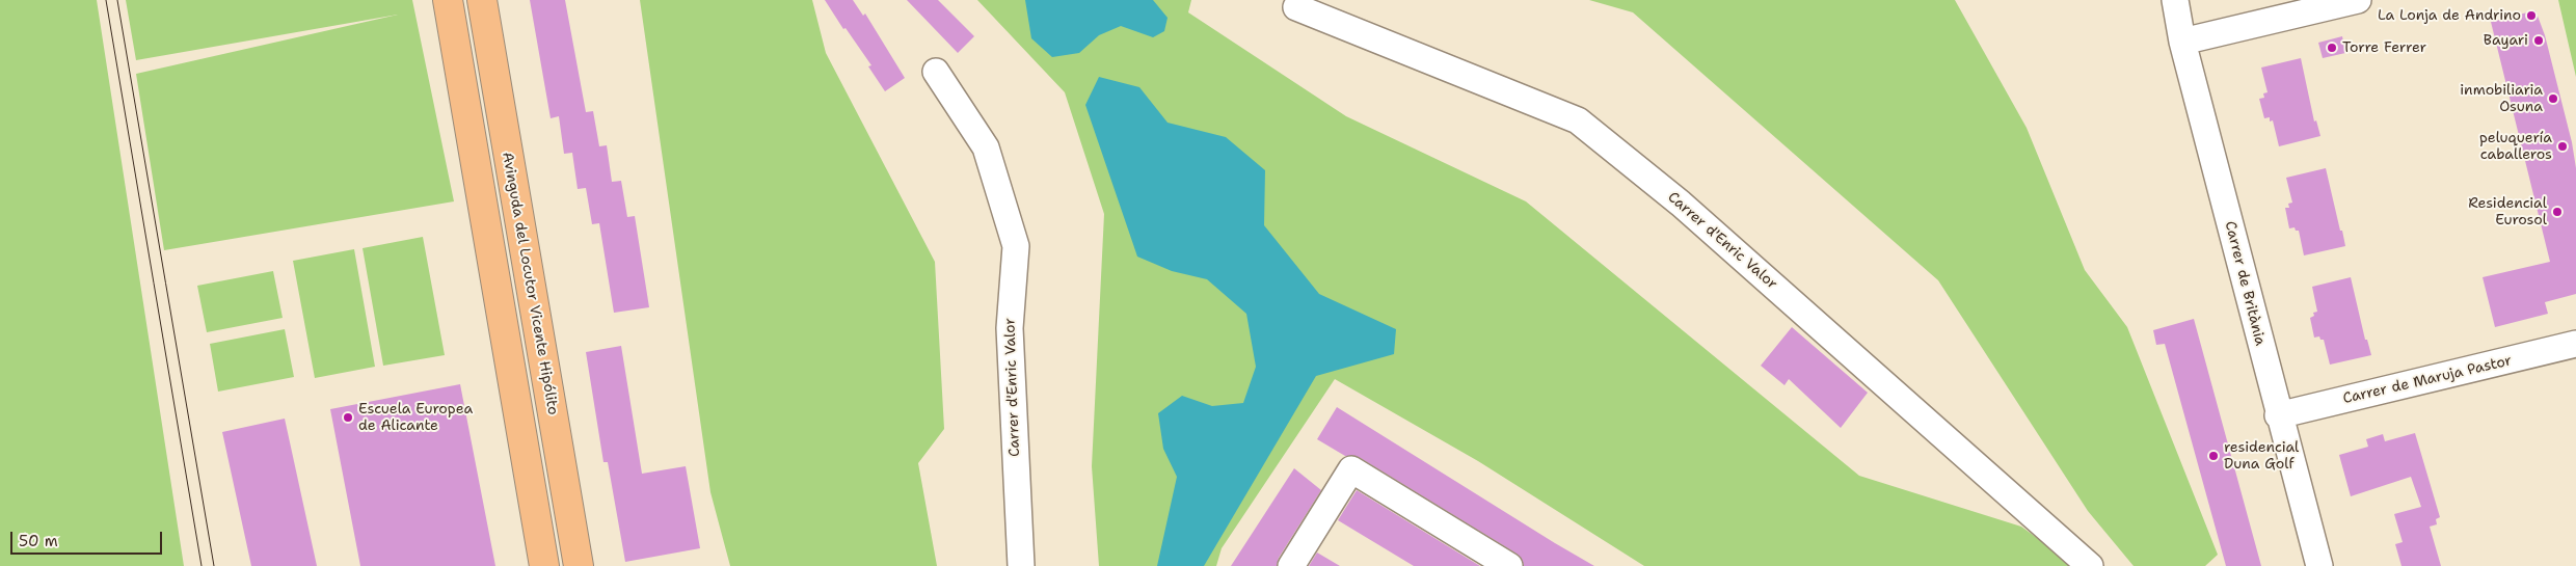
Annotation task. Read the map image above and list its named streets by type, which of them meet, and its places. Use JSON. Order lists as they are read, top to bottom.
{
  "streets": {
    "main road": ["Avinguda del Locutor Vicente Hipólito"],
    "street": ["Carrer d'Enric Valor", "Carrer de Britània", "Carrer de Maruja Pastor"]
  },
  "crossings": [
    ["Carrer de Britània", "Carrer de Maruja Pastor"]
  ],
  "places": [
    "La Lonja de Andrino",
    "Bayari",
    "Torre Ferrer",
    "inmobiliaria Osuna",
    "peluquería caballeros",
    "Residencial Eurosol",
    "Escuela Europea de Alicante",
    "residencial Duna Golf"
  ],
  "scale_bar": "50 m"
}
